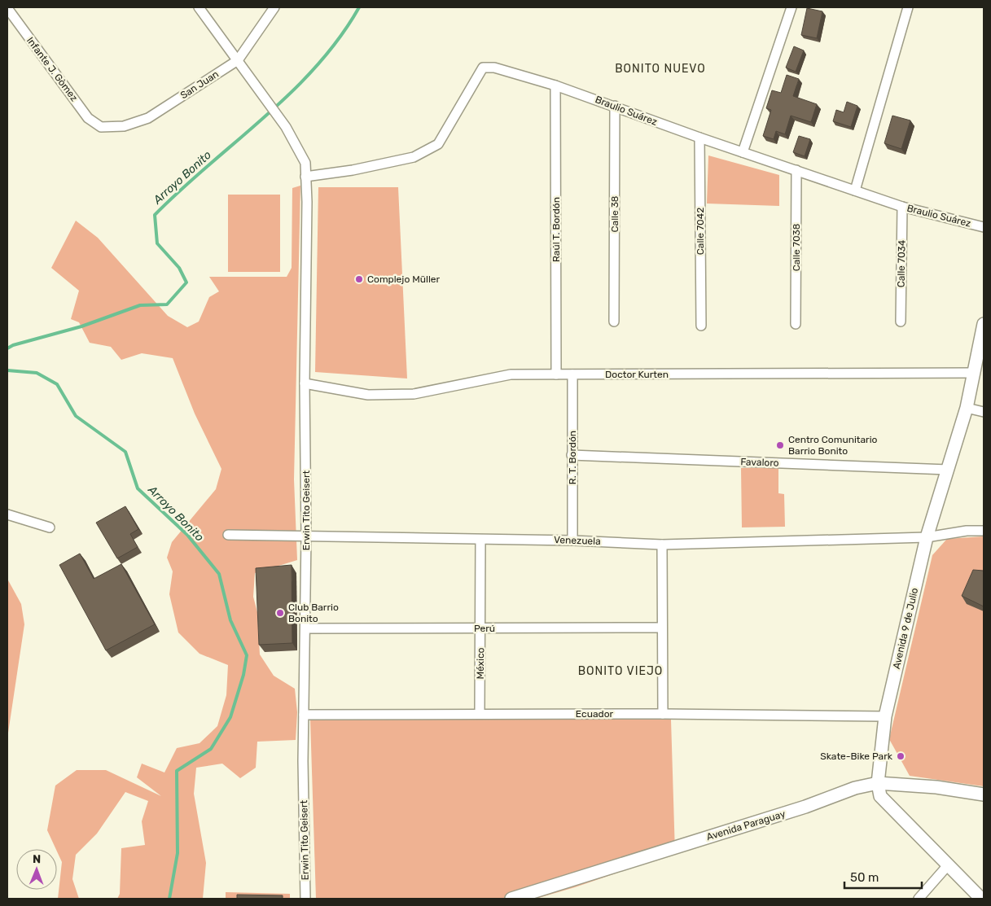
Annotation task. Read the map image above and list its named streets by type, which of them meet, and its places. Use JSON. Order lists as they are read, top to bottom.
{
  "streets": {
    "main road": ["Avenida 9 de Julio", "Avenida Paraguay"],
    "street": [
      "Infante J. Gòmez",
      "San Juan",
      "Braulio Suárez",
      "Calle 38",
      "Raúl T. Bordón",
      "Calle 7042",
      "Calle 7038",
      "Calle 7034",
      "Doctor Kurten",
      "R. T. Bordón",
      "Favaloro",
      "Erwin Tito Geisert",
      "Venezuela",
      "Perú",
      "México",
      "Ecuador"
    ]
  },
  "crossings": [
    ["Infante J. Gòmez", "San Juan"],
    ["San Juan", "Erwin Tito Geisert"],
    ["Braulio Suárez", "Calle 38"],
    ["Braulio Suárez", "Raúl T. Bordón"],
    ["Braulio Suárez", "Calle 7042"],
    ["Braulio Suárez", "Calle 7038"],
    ["Braulio Suárez", "Calle 7034"],
    ["Braulio Suárez", "Erwin Tito Geisert"],
    ["Raúl T. Bordón", "Doctor Kurten"],
    ["Doctor Kurten", "R. T. Bordón"],
    ["Doctor Kurten", "Erwin Tito Geisert"],
    ["Doctor Kurten", "Avenida 9 de Julio"],
    ["R. T. Bordón", "Favaloro"],
    ["R. T. Bordón", "Venezuela"],
    ["Favaloro", "Avenida 9 de Julio"],
    ["Erwin Tito Geisert", "Venezuela"],
    ["Erwin Tito Geisert", "Perú"],
    ["Erwin Tito Geisert", "Ecuador"],
    ["Venezuela", "Avenida 9 de Julio"],
    ["Venezuela", "México"],
    ["Perú", "México"],
    ["Avenida 9 de Julio", "Ecuador"],
    ["Avenida 9 de Julio", "Avenida Paraguay"],
    ["México", "Ecuador"]
  ],
  "districts": ["BONITO NUEVO", "BONITO VIEJO"],
  "water": ["Arroyo Bonito"],
  "places": [
    "Complejo Müller",
    "Centro Comunitario Barrio Bonito",
    "Club Barrio Bonito",
    "Skate-Bike Park"
  ],
  "scale_bar": "50 m",
  "north": "top"
}
